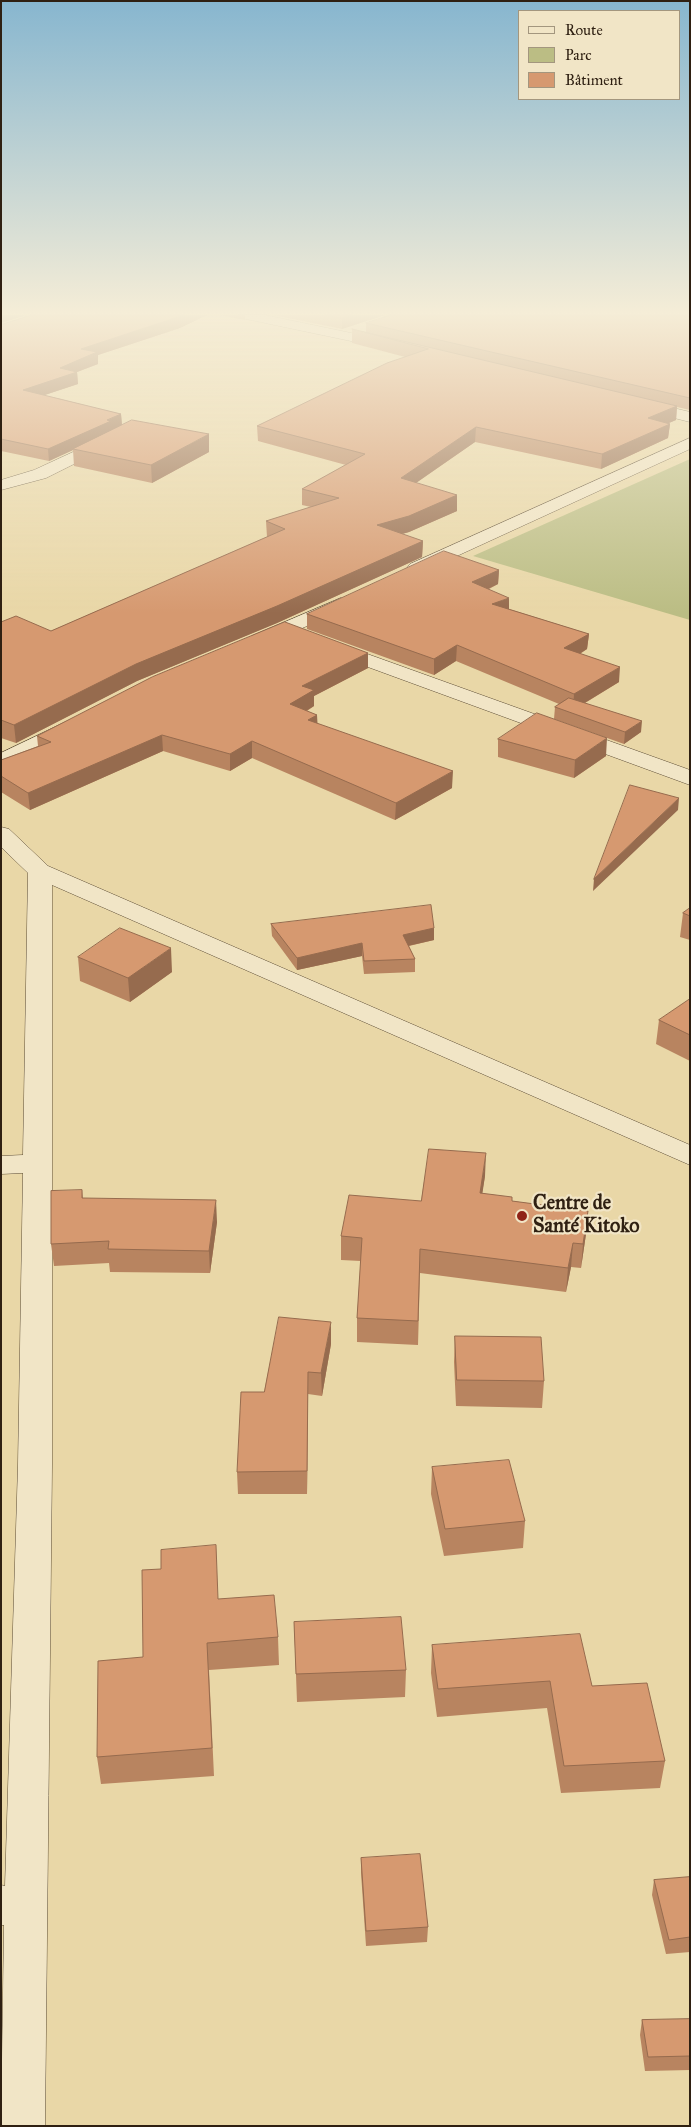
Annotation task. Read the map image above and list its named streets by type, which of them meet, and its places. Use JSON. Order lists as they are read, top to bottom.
{
  "places": ["Centre de Santé Kitoko"],
  "legend": ["Route", "Parc", "Bâtiment"]
}
